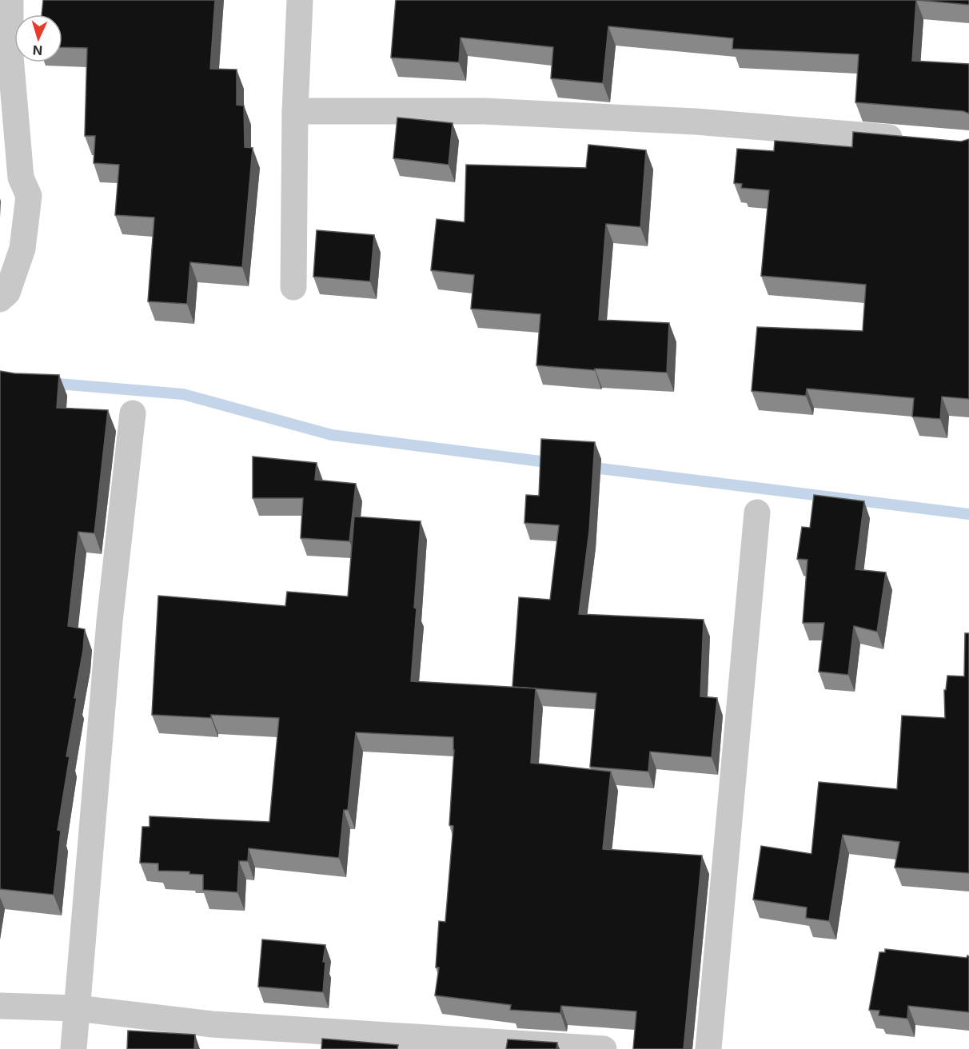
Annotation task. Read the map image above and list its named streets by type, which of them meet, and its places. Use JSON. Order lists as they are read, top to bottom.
{
  "north": "bottom"
}
